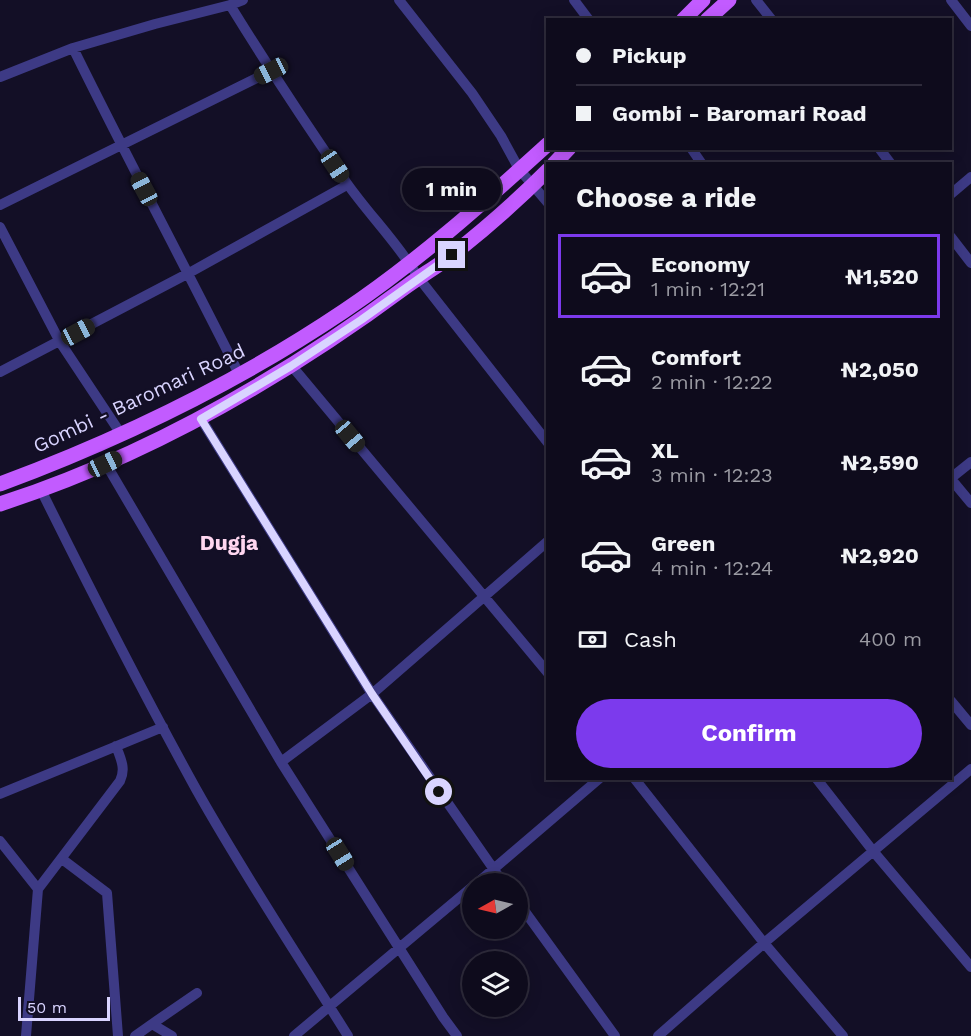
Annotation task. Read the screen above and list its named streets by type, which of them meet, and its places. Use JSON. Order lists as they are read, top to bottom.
{
  "streets": {
    "main road": ["Gombi - Baromari Road"]
  },
  "districts": ["Dugja"],
  "scale_bar": "50 m",
  "north": "left",
  "page": {
    "banner": ["Pickup", "Gombi - Baromari Road"],
    "heading": "Choose a ride",
    "bubble": "1 min",
    "list": [
      {
        "name": "Economy",
        "note": "1 min · 12:21",
        "value": "₦1,520"
      },
      {
        "name": "Comfort",
        "note": "2 min · 12:22",
        "value": "₦2,050"
      },
      {
        "name": "XL",
        "note": "3 min · 12:23",
        "value": "₦2,590"
      },
      {
        "name": "Green",
        "note": "4 min · 12:24",
        "value": "₦2,920"
      }
    ],
    "pay": ["Cash", "400 m"],
    "buttons": "Confirm",
    "scale": "50 m"
  }
}
